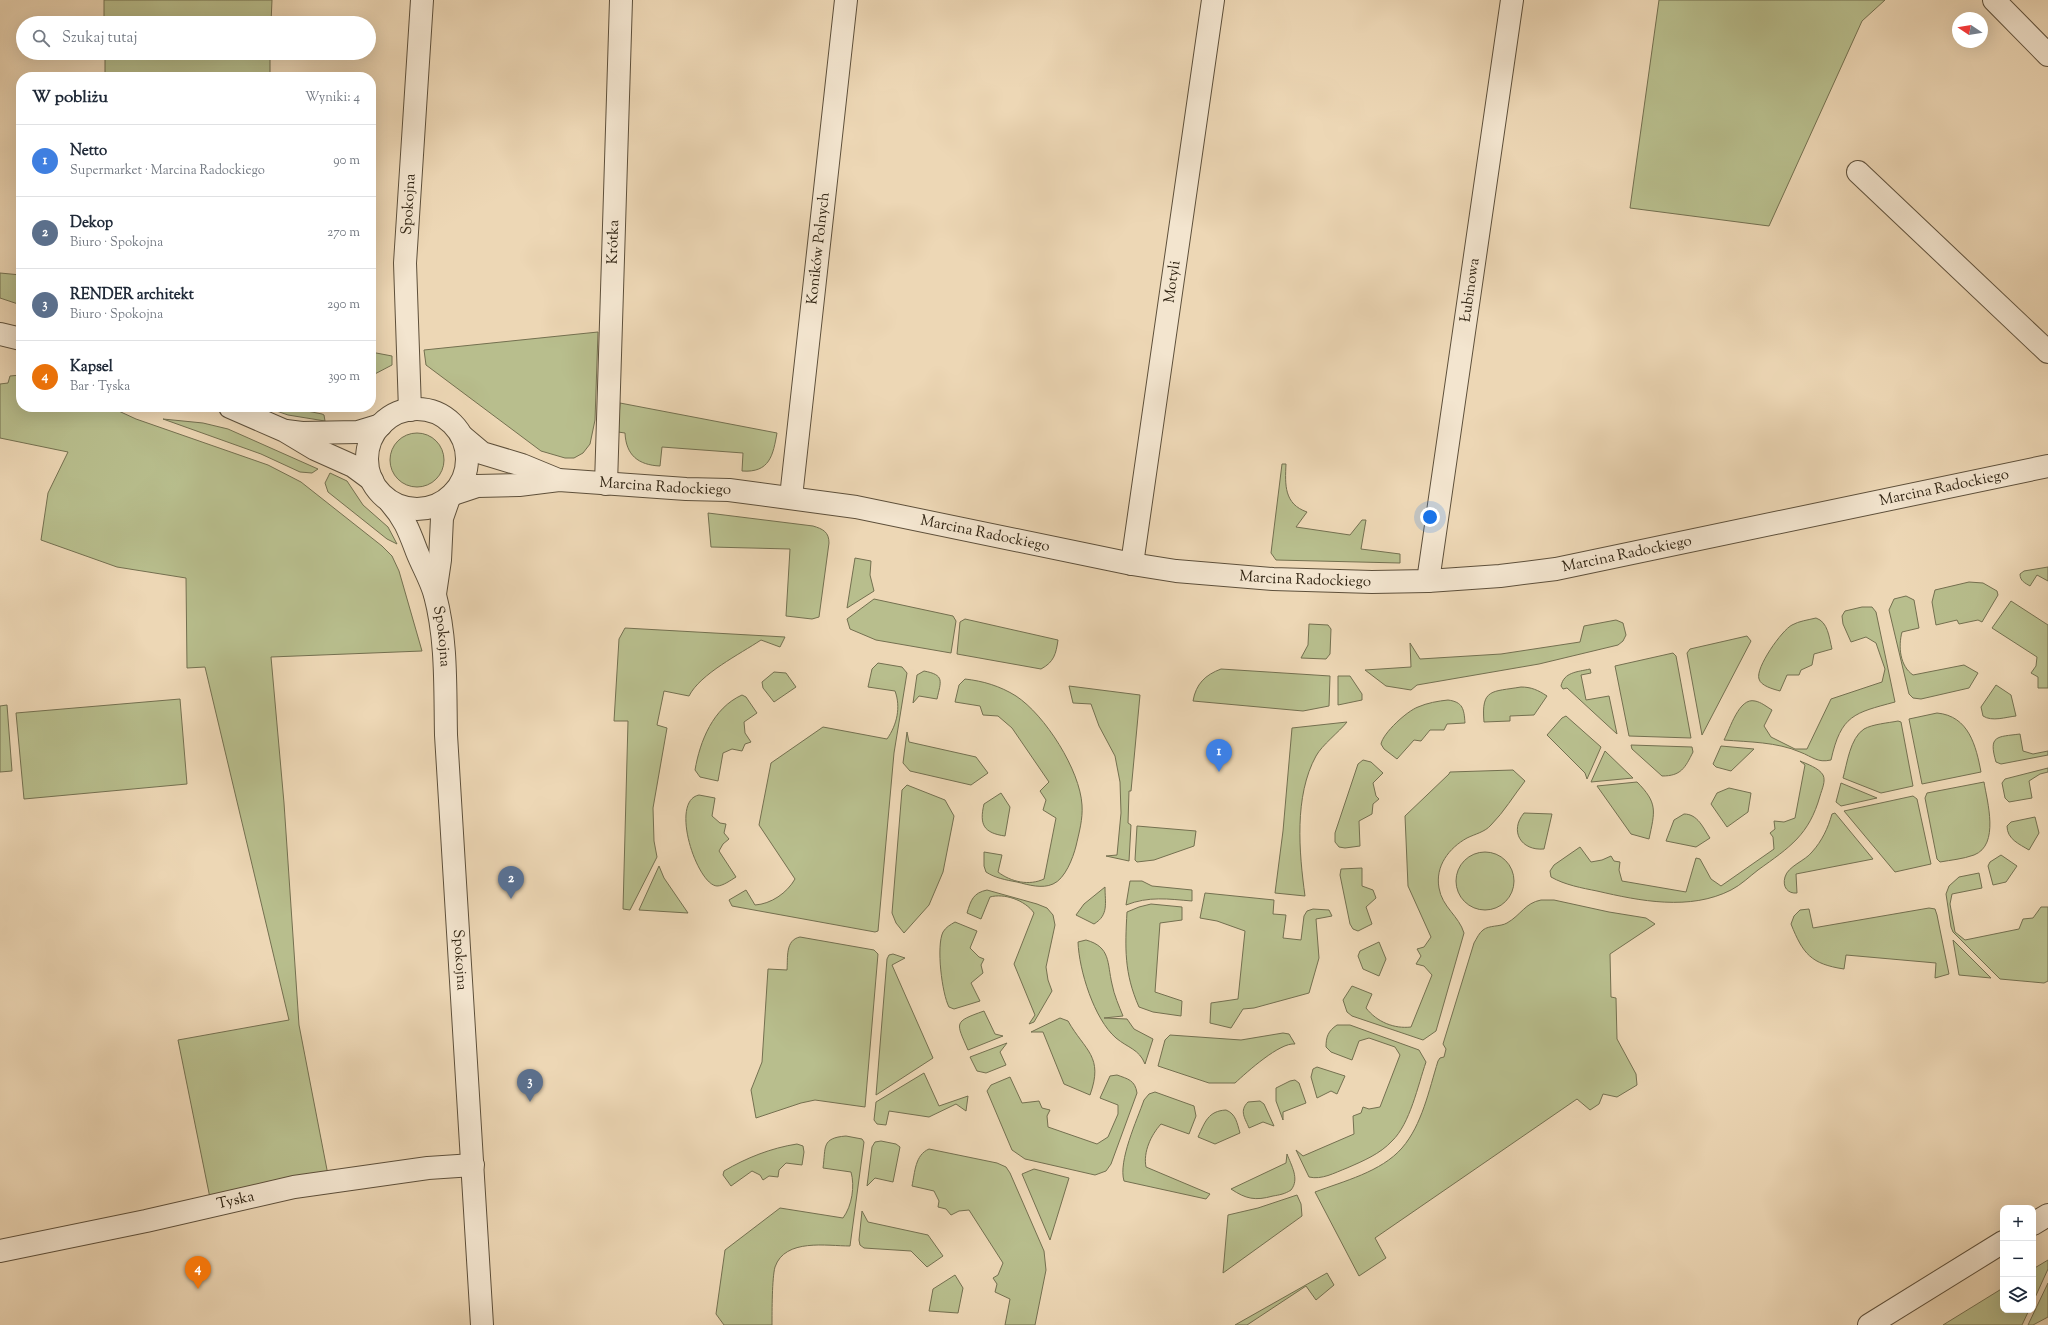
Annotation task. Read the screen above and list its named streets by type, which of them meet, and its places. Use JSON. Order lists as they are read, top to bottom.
{
  "streets": {
    "street": [
      "Spokojna",
      "Krótka",
      "Koników Polnych",
      "Motyli",
      "Łubinowa",
      "Marcina Radockiego",
      "Tyska"
    ]
  },
  "crossings": [
    ["Spokojna", "Marcina Radockiego"],
    ["Spokojna", "Tyska"],
    ["Krótka", "Marcina Radockiego"],
    ["Koników Polnych", "Marcina Radockiego"],
    ["Motyli", "Marcina Radockiego"],
    ["Łubinowa", "Marcina Radockiego"]
  ],
  "north": "left",
  "page": {
    "search": "Szukaj tutaj",
    "heading": ["W pobliżu", "Wyniki: 4"],
    "list": [
      {
        "mark": "1",
        "name": "Netto",
        "note": "Supermarket · Marcina Radockiego",
        "value": "90 m"
      },
      {
        "mark": "2",
        "name": "Dekop",
        "note": "Biuro · Spokojna",
        "value": "270 m"
      },
      {
        "mark": "3",
        "name": "RENDER architekt",
        "note": "Biuro · Spokojna",
        "value": "290 m"
      },
      {
        "mark": "4",
        "name": "Kapsel",
        "note": "Bar · Tyska",
        "value": "390 m"
      }
    ],
    "pins": [
      "1",
      "2",
      "3",
      "4"
    ],
    "map_buttons": ["+", "−"]
  }
}
